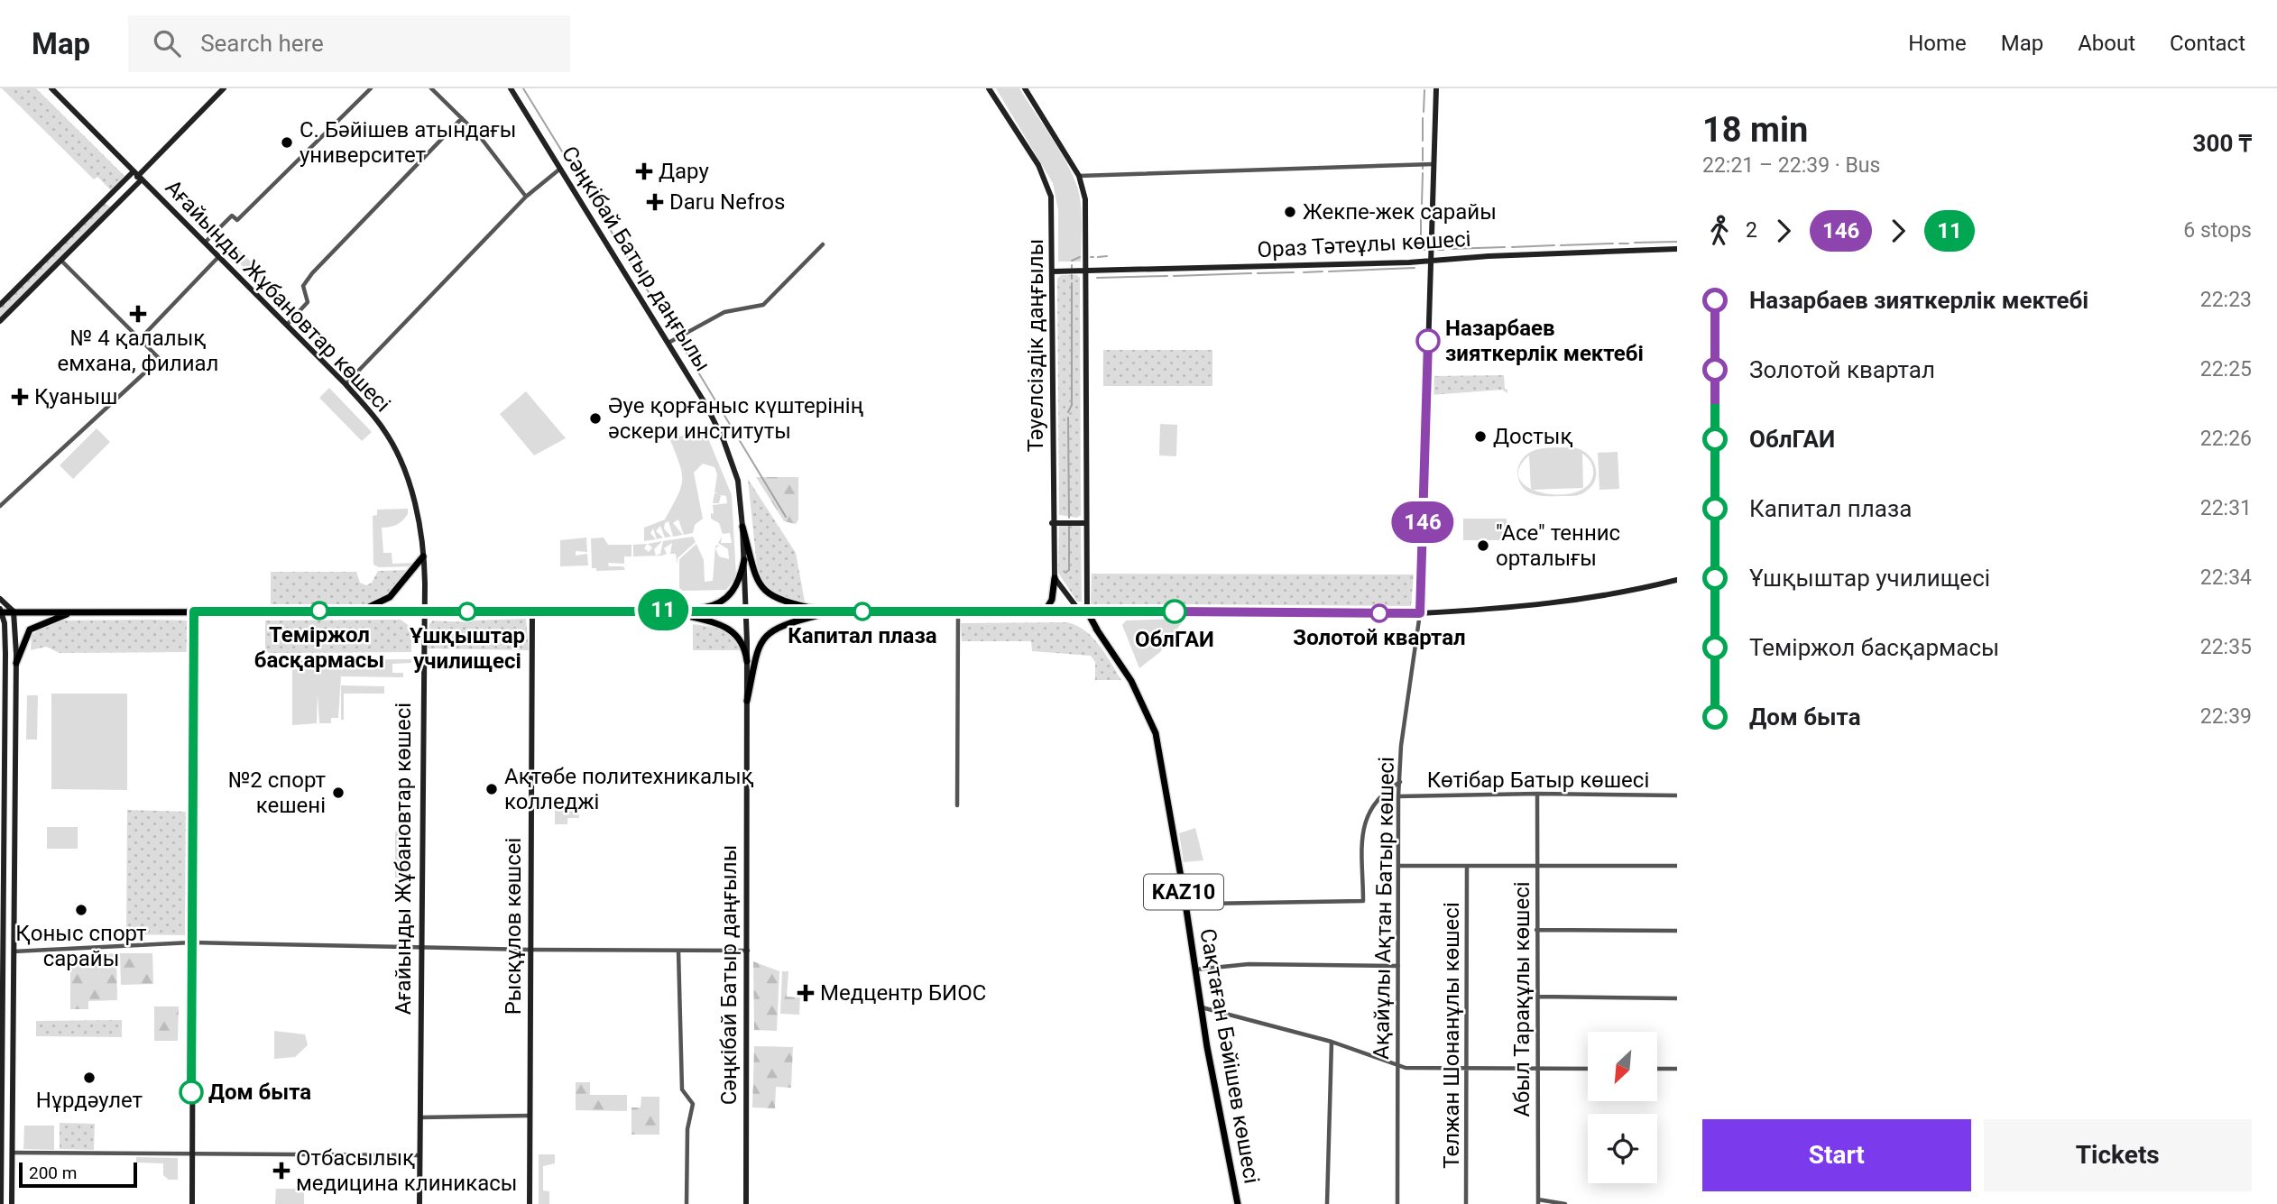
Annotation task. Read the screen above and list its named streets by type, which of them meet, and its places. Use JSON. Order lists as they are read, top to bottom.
{
  "streets": {
    "main road": ["KAZ10", "Сақтаған Бәйішев көшесі"],
    "street": [
      "Ораз Тәтеұлы көшесі",
      "Сәңкібай Батыр даңғылы",
      "Ағайынды Жұбановтар көшесі",
      "Тәуелсіздік даңғылы",
      "Көтібар Батыр көшесі",
      "Ақайұлы Ақтан Батыр көшесі",
      "Рысқұлов көшсеі",
      "Абыл Тарақұлы көшесі",
      "Телжан Шонанұлы көшесі"
    ]
  },
  "crossings": [
    ["Ораз Тәтеұлы көшесі", "Тәуелсіздік даңғылы"],
    ["Көтібар Батыр көшесі", "Ақайұлы Ақтан Батыр көшесі"],
    ["Көтібар Батыр көшесі", "Абыл Тарақұлы көшесі"]
  ],
  "places": {
    "other": [
      "С. Бәйішев атындағы университет",
      "Жекпе-жек сарайы",
      "Назарбаев зияткерлік мектебі",
      "Әуе қорғаныс күштерінің әскери институты",
      "Достық",
      "\"Ace\" теннис орталығы",
      "Теміржол басқармасы",
      "Ұшқыштар училищесі",
      "Капитал плаза",
      "ОблГАИ",
      "Золотой квартал",
      "Ақтөбе политехникалық колледжі",
      "№2 спорт кешені",
      "Қоныс спорт сарайы",
      "Нұрдәулет",
      "Дом быта"
    ],
    "health": [
      "Дару",
      "Daru Nefros",
      "№ 4 қалалық емхана, филиал",
      "Қуаныш",
      "Медцентр БИОС",
      "Отбасылық медицина клиникасы"
    ]
  },
  "lines": ["bus line 146", "bus line 11"],
  "scale_bar": "200 m",
  "north": "bottom left",
  "page": {
    "header": "Map",
    "search": "Search here",
    "nav": [
      "Home",
      "Map",
      "About",
      "Contact"
    ],
    "on_map": ["146", "11"],
    "heading": ["18 min", "22:21 – 22:39 · Bus", "300 ₸"],
    "legs": [
      "2",
      "146",
      "11",
      "6 stops"
    ],
    "list": [
      {
        "name": "Назарбаев зияткерлік мектебі",
        "value": "22:23"
      },
      {
        "name": "Золотой квартал",
        "value": "22:25"
      },
      {
        "name": "ОблГАИ",
        "value": "22:26"
      },
      {
        "name": "Капитал плаза",
        "value": "22:31"
      },
      {
        "name": "Ұшқыштар училищесі",
        "value": "22:34"
      },
      {
        "name": "Теміржол басқармасы",
        "value": "22:35"
      },
      {
        "name": "Дом быта",
        "value": "22:39"
      }
    ],
    "buttons": ["Start", "Tickets"],
    "scale": "200 m"
  }
}
